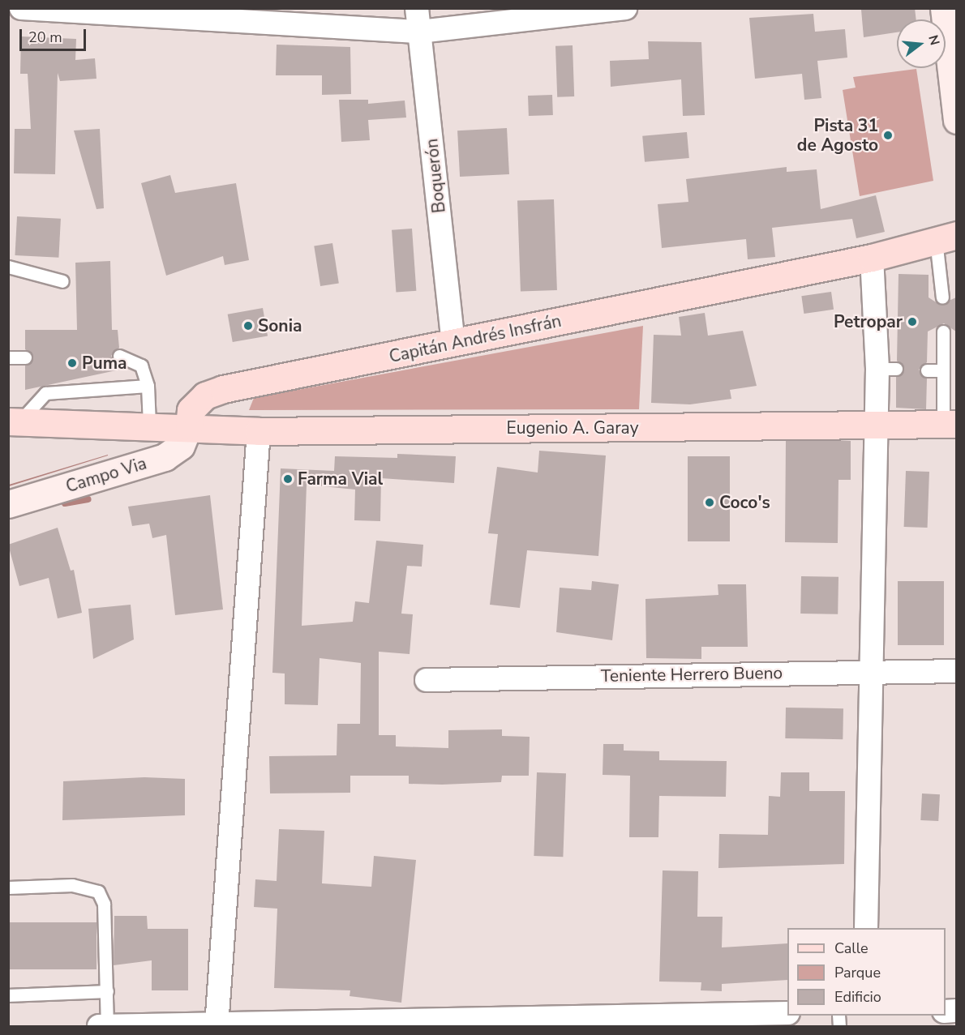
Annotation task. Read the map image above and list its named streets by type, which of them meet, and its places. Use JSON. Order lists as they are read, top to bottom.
{
  "streets": {
    "main road": ["Capitán Andrés Insfrán", "Eugenio A. Garay"],
    "street": ["Boquerón", "Campo Via", "Teniente Herrero Bueno"]
  },
  "crossings": [
    ["Boquerón", "Capitán Andrés Insfrán"],
    ["Capitán Andrés Insfrán", "Eugenio A. Garay"],
    ["Capitán Andrés Insfrán", "Campo Via"],
    ["Eugenio A. Garay", "Campo Via"]
  ],
  "places": [
    "Pista 31 de Agosto",
    "Petropar",
    "Sonia",
    "Puma",
    "Farma Vial",
    "Coco's"
  ],
  "legend": ["Calle", "Parque", "Edificio"],
  "scale_bar": "20 m",
  "north": "right"
}
